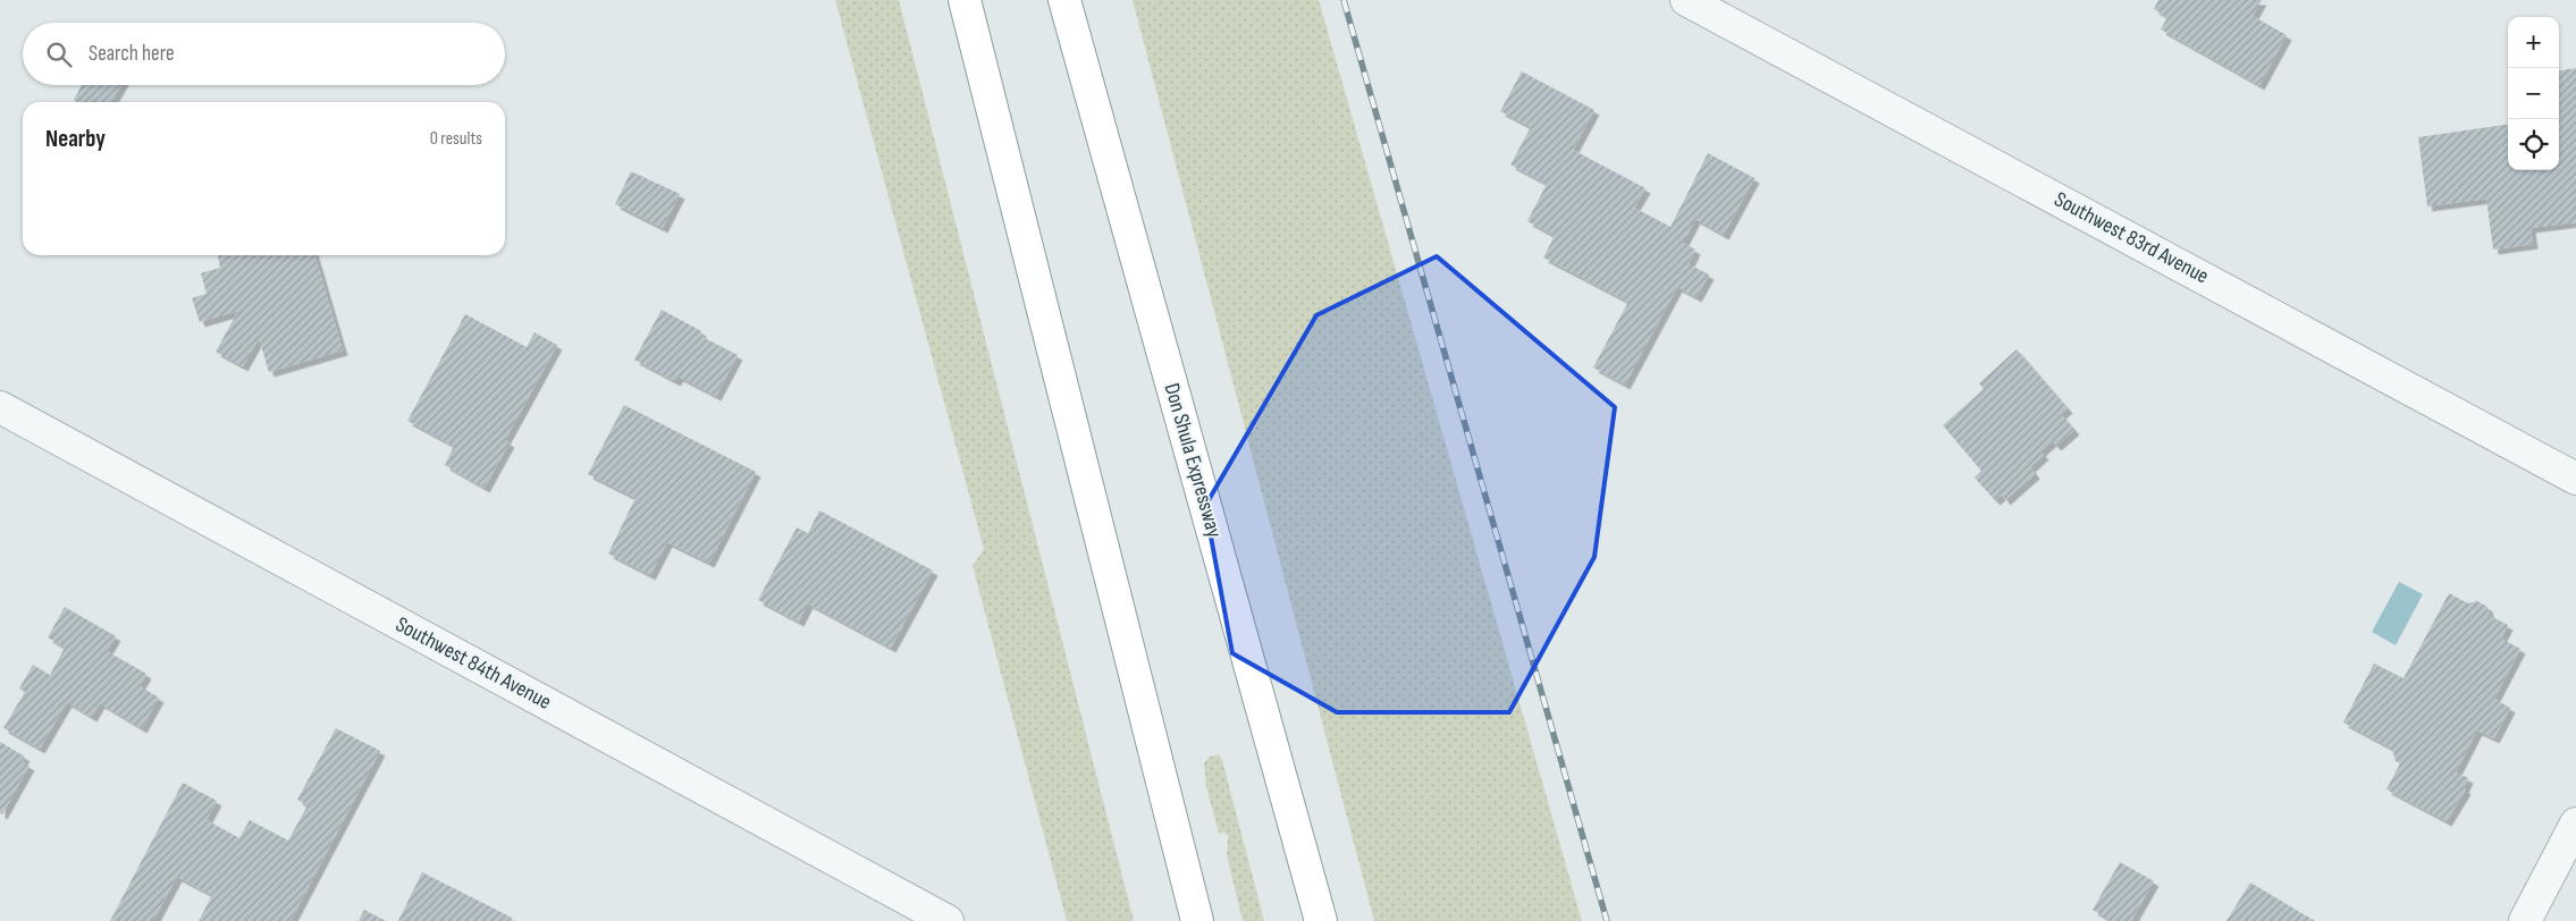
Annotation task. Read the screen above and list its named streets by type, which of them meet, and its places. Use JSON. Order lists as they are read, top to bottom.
{
  "streets": {
    "highway": ["Don Shula Expressway"],
    "street": ["Southwest 83rd Avenue", "Southwest 84th Avenue"]
  },
  "page": {
    "map_buttons": ["+", "−"],
    "search": "Search here",
    "heading": ["Nearby", "0 results"]
  }
}
